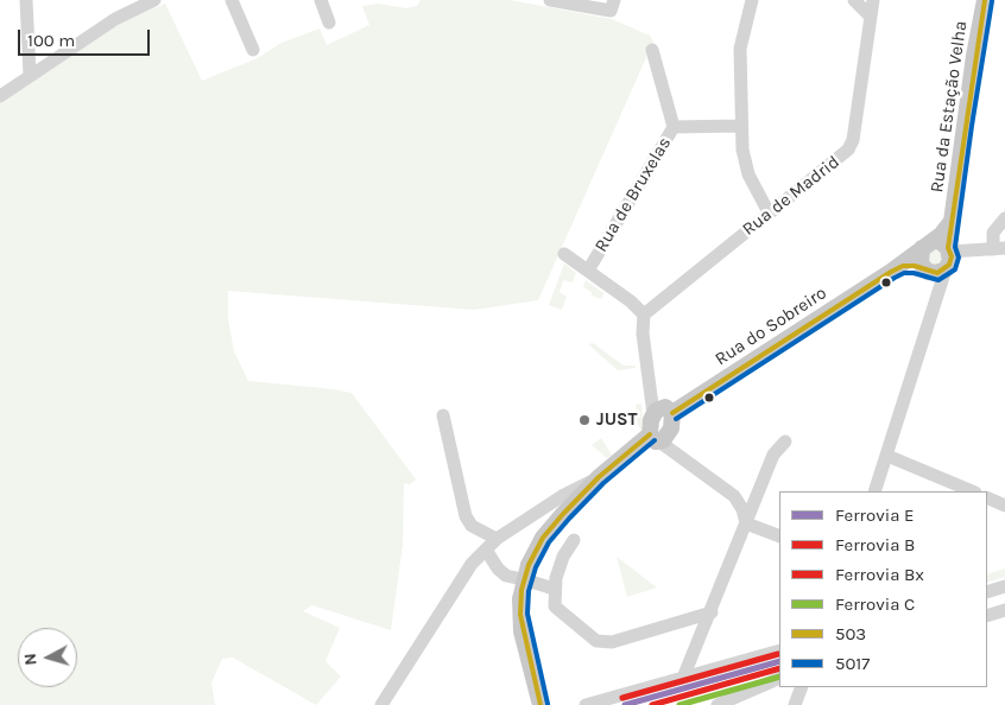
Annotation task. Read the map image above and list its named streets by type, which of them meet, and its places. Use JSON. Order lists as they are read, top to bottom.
{
  "streets": {
    "main road": ["Rua da Estação Velha", "Rua do Sobreiro"],
    "street": ["Rua de Bruxelas", "Rua de Madrid"]
  },
  "crossings": [
    ["Rua da Estação Velha", "Rua do Sobreiro"]
  ],
  "places": ["JUST"],
  "lines": [
    "transit line 503",
    "transit line 5017",
    "rail line Bx",
    "rail line E",
    "rail line B",
    "rail line C"
  ],
  "legend": [
    "Ferrovia E",
    "Ferrovia B",
    "Ferrovia Bx",
    "Ferrovia C",
    "503",
    "5017"
  ],
  "scale_bar": "100 m",
  "north": "left"
}
